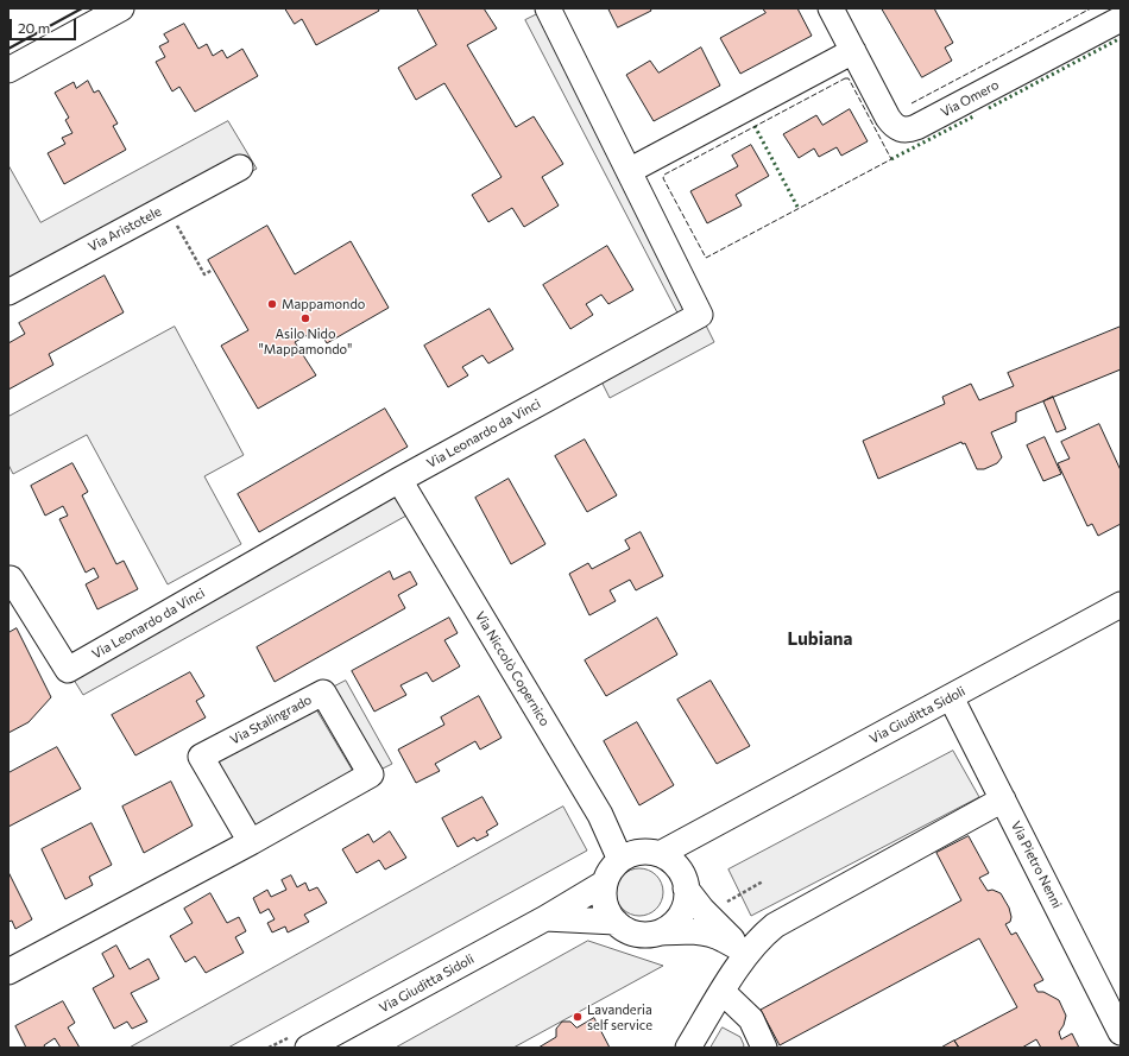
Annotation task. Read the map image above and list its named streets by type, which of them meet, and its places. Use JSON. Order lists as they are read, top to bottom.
{
  "streets": {
    "street": [
      "Via Omero",
      "Via Aristotele",
      "Via Leonardo da Vinci",
      "Via Niccolò Copernico",
      "Via Giuditta Sidoli",
      "Via Stalingrado",
      "Via Pietro Nenni"
    ]
  },
  "crossings": [
    ["Via Leonardo da Vinci", "Via Niccolò Copernico"],
    ["Via Niccolò Copernico", "Via Giuditta Sidoli"],
    ["Via Giuditta Sidoli", "Via Pietro Nenni"]
  ],
  "districts": ["Lubiana"],
  "places": ["Mappamondo", "Asilo Nido \"Mappamondo\"", "Lavanderia self service"],
  "scale_bar": "20 m"
}
